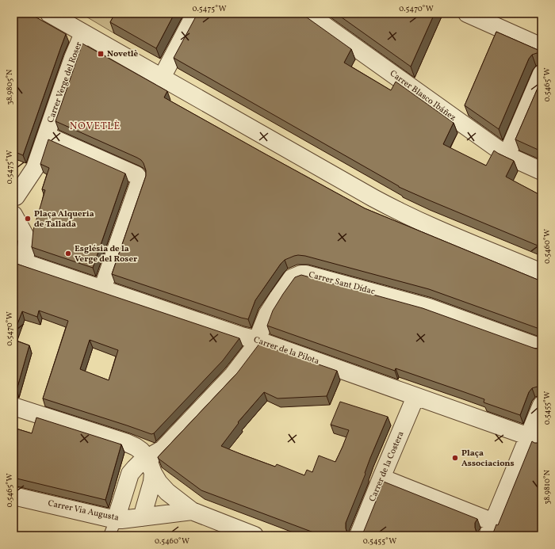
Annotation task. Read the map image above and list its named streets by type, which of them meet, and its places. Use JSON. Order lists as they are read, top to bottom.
{
  "streets": {
    "street": [
      "Carrer Verge del Roser",
      "Carrer Blasco Ibáñez",
      "Carrer Sant Dídac",
      "Carrer de la Pilota",
      "Carrer de la Costera",
      "Carrer Via Augusta"
    ]
  },
  "crossings": [
    ["Carrer Sant Dídac", "Carrer de la Pilota"],
    ["Carrer Sant Dídac", "Carrer Via Augusta"],
    ["Carrer de la Pilota", "Carrer de la Costera"]
  ],
  "districts": ["NOVETLÈ"],
  "places": {
    "transit": ["Novetlè"],
    "other": ["Plaça Alqueria de Tallada", "Església de la Verge del Roser", "Plaça Associacions"]
  },
  "coordinates": [
    "0.5475°W",
    "0.5470°W",
    "0.5465°W",
    "38.9805°N",
    "0.5460°W",
    "0.5455°W",
    "38.9810°N"
  ]
}
